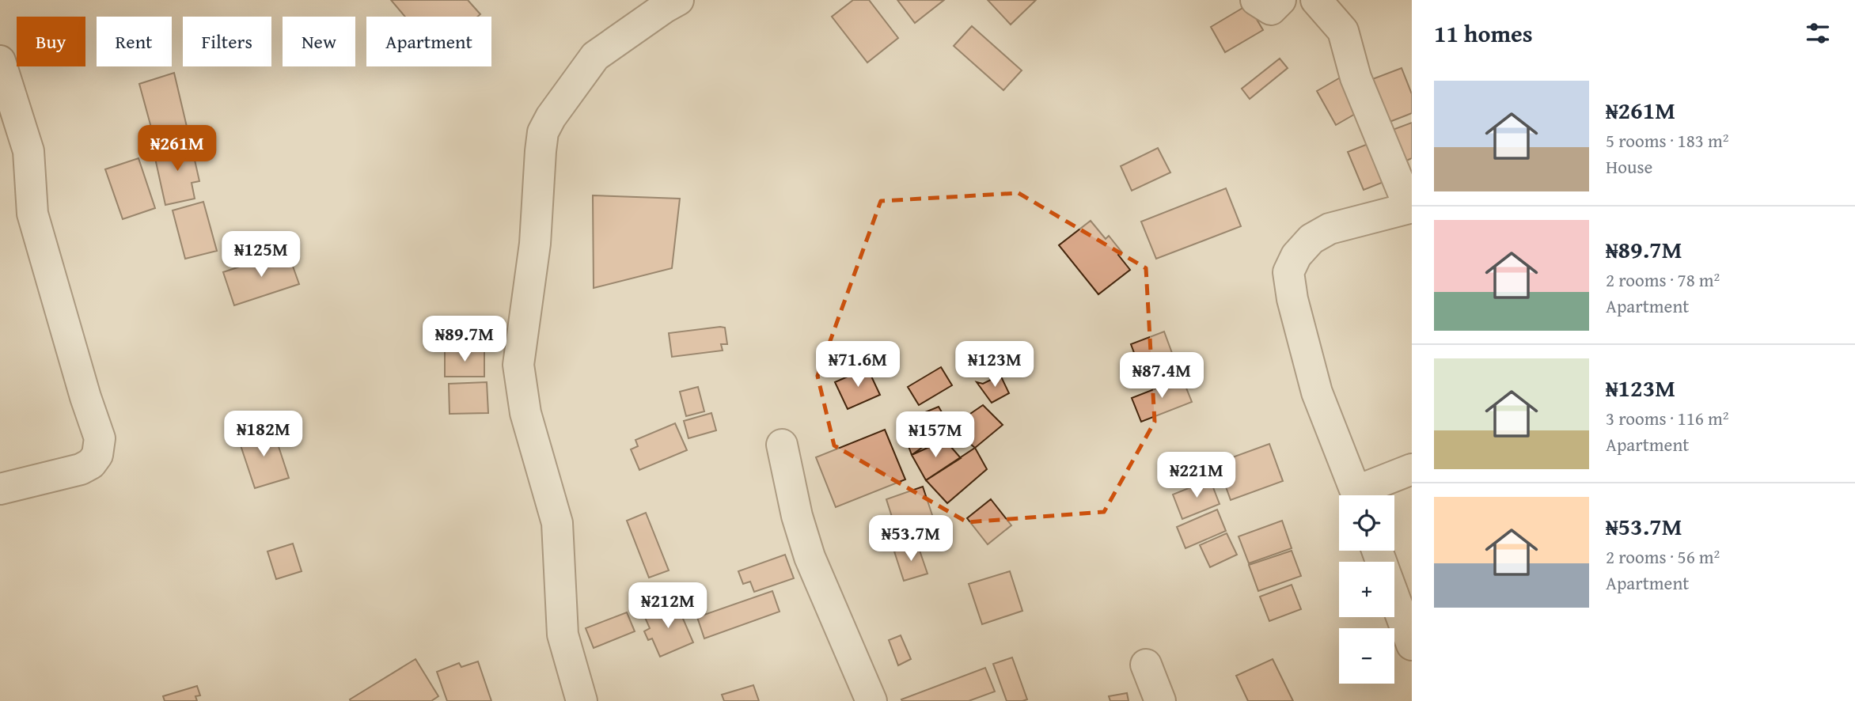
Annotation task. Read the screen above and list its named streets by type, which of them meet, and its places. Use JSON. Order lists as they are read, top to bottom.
{
  "page": {
    "heading": "11 homes",
    "chip": [
      "Buy",
      "Rent",
      "Filters",
      "New",
      "Apartment"
    ],
    "list": [
      {
        "name": "₦261M",
        "note": "5 rooms · 183 m² · House"
      },
      {
        "name": "₦89.7M",
        "note": "2 rooms · 78 m² · Apartment"
      },
      {
        "name": "₦123M",
        "note": "3 rooms · 116 m² · Apartment"
      },
      {
        "name": "₦53.7M",
        "note": "2 rooms · 56 m² · Apartment"
      }
    ],
    "price": [
      "₦261M",
      "₦125M",
      "₦89.7M",
      "₦71.6M",
      "₦123M",
      "₦87.4M",
      "₦182M",
      "₦157M",
      "₦221M",
      "₦53.7M",
      "₦212M"
    ],
    "map_buttons": ["+", "−"]
  }
}
